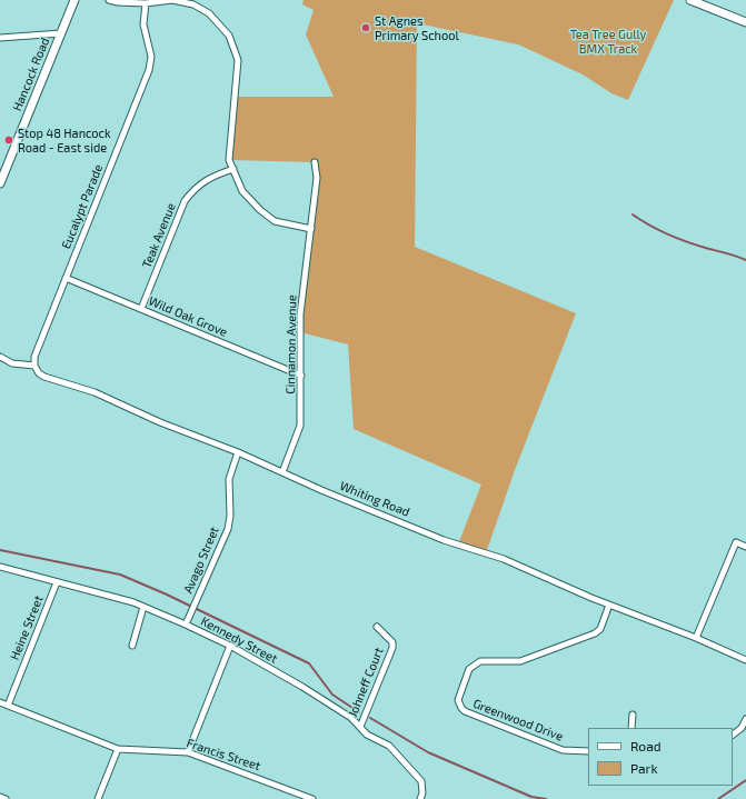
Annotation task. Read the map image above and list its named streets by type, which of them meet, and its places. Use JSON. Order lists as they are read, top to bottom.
{
  "streets": {
    "main road": ["Hancock Road"],
    "street": [
      "Eucalypt Parade",
      "Teak Avenue",
      "Wild Oak Grove",
      "Cinnamon Avenue",
      "Whiting Road",
      "Avago Street",
      "Heine Street",
      "Kennedy Street",
      "Johneff Court",
      "Greenwood Drive",
      "Francis Street"
    ]
  },
  "crossings": [
    ["Eucalypt Parade", "Wild Oak Grove"],
    ["Eucalypt Parade", "Whiting Road"],
    ["Teak Avenue", "Wild Oak Grove"],
    ["Wild Oak Grove", "Cinnamon Avenue"],
    ["Cinnamon Avenue", "Whiting Road"],
    ["Whiting Road", "Avago Street"],
    ["Whiting Road", "Greenwood Drive"],
    ["Avago Street", "Kennedy Street"],
    ["Heine Street", "Kennedy Street"],
    ["Heine Street", "Francis Street"],
    ["Kennedy Street", "Johneff Court"]
  ],
  "parks": ["Tea Tree Gully BMX Track"],
  "places": ["St Agnes Primary School", "Stop 48 Hancock Road - East side"],
  "legend": ["Road", "Park"]
}
